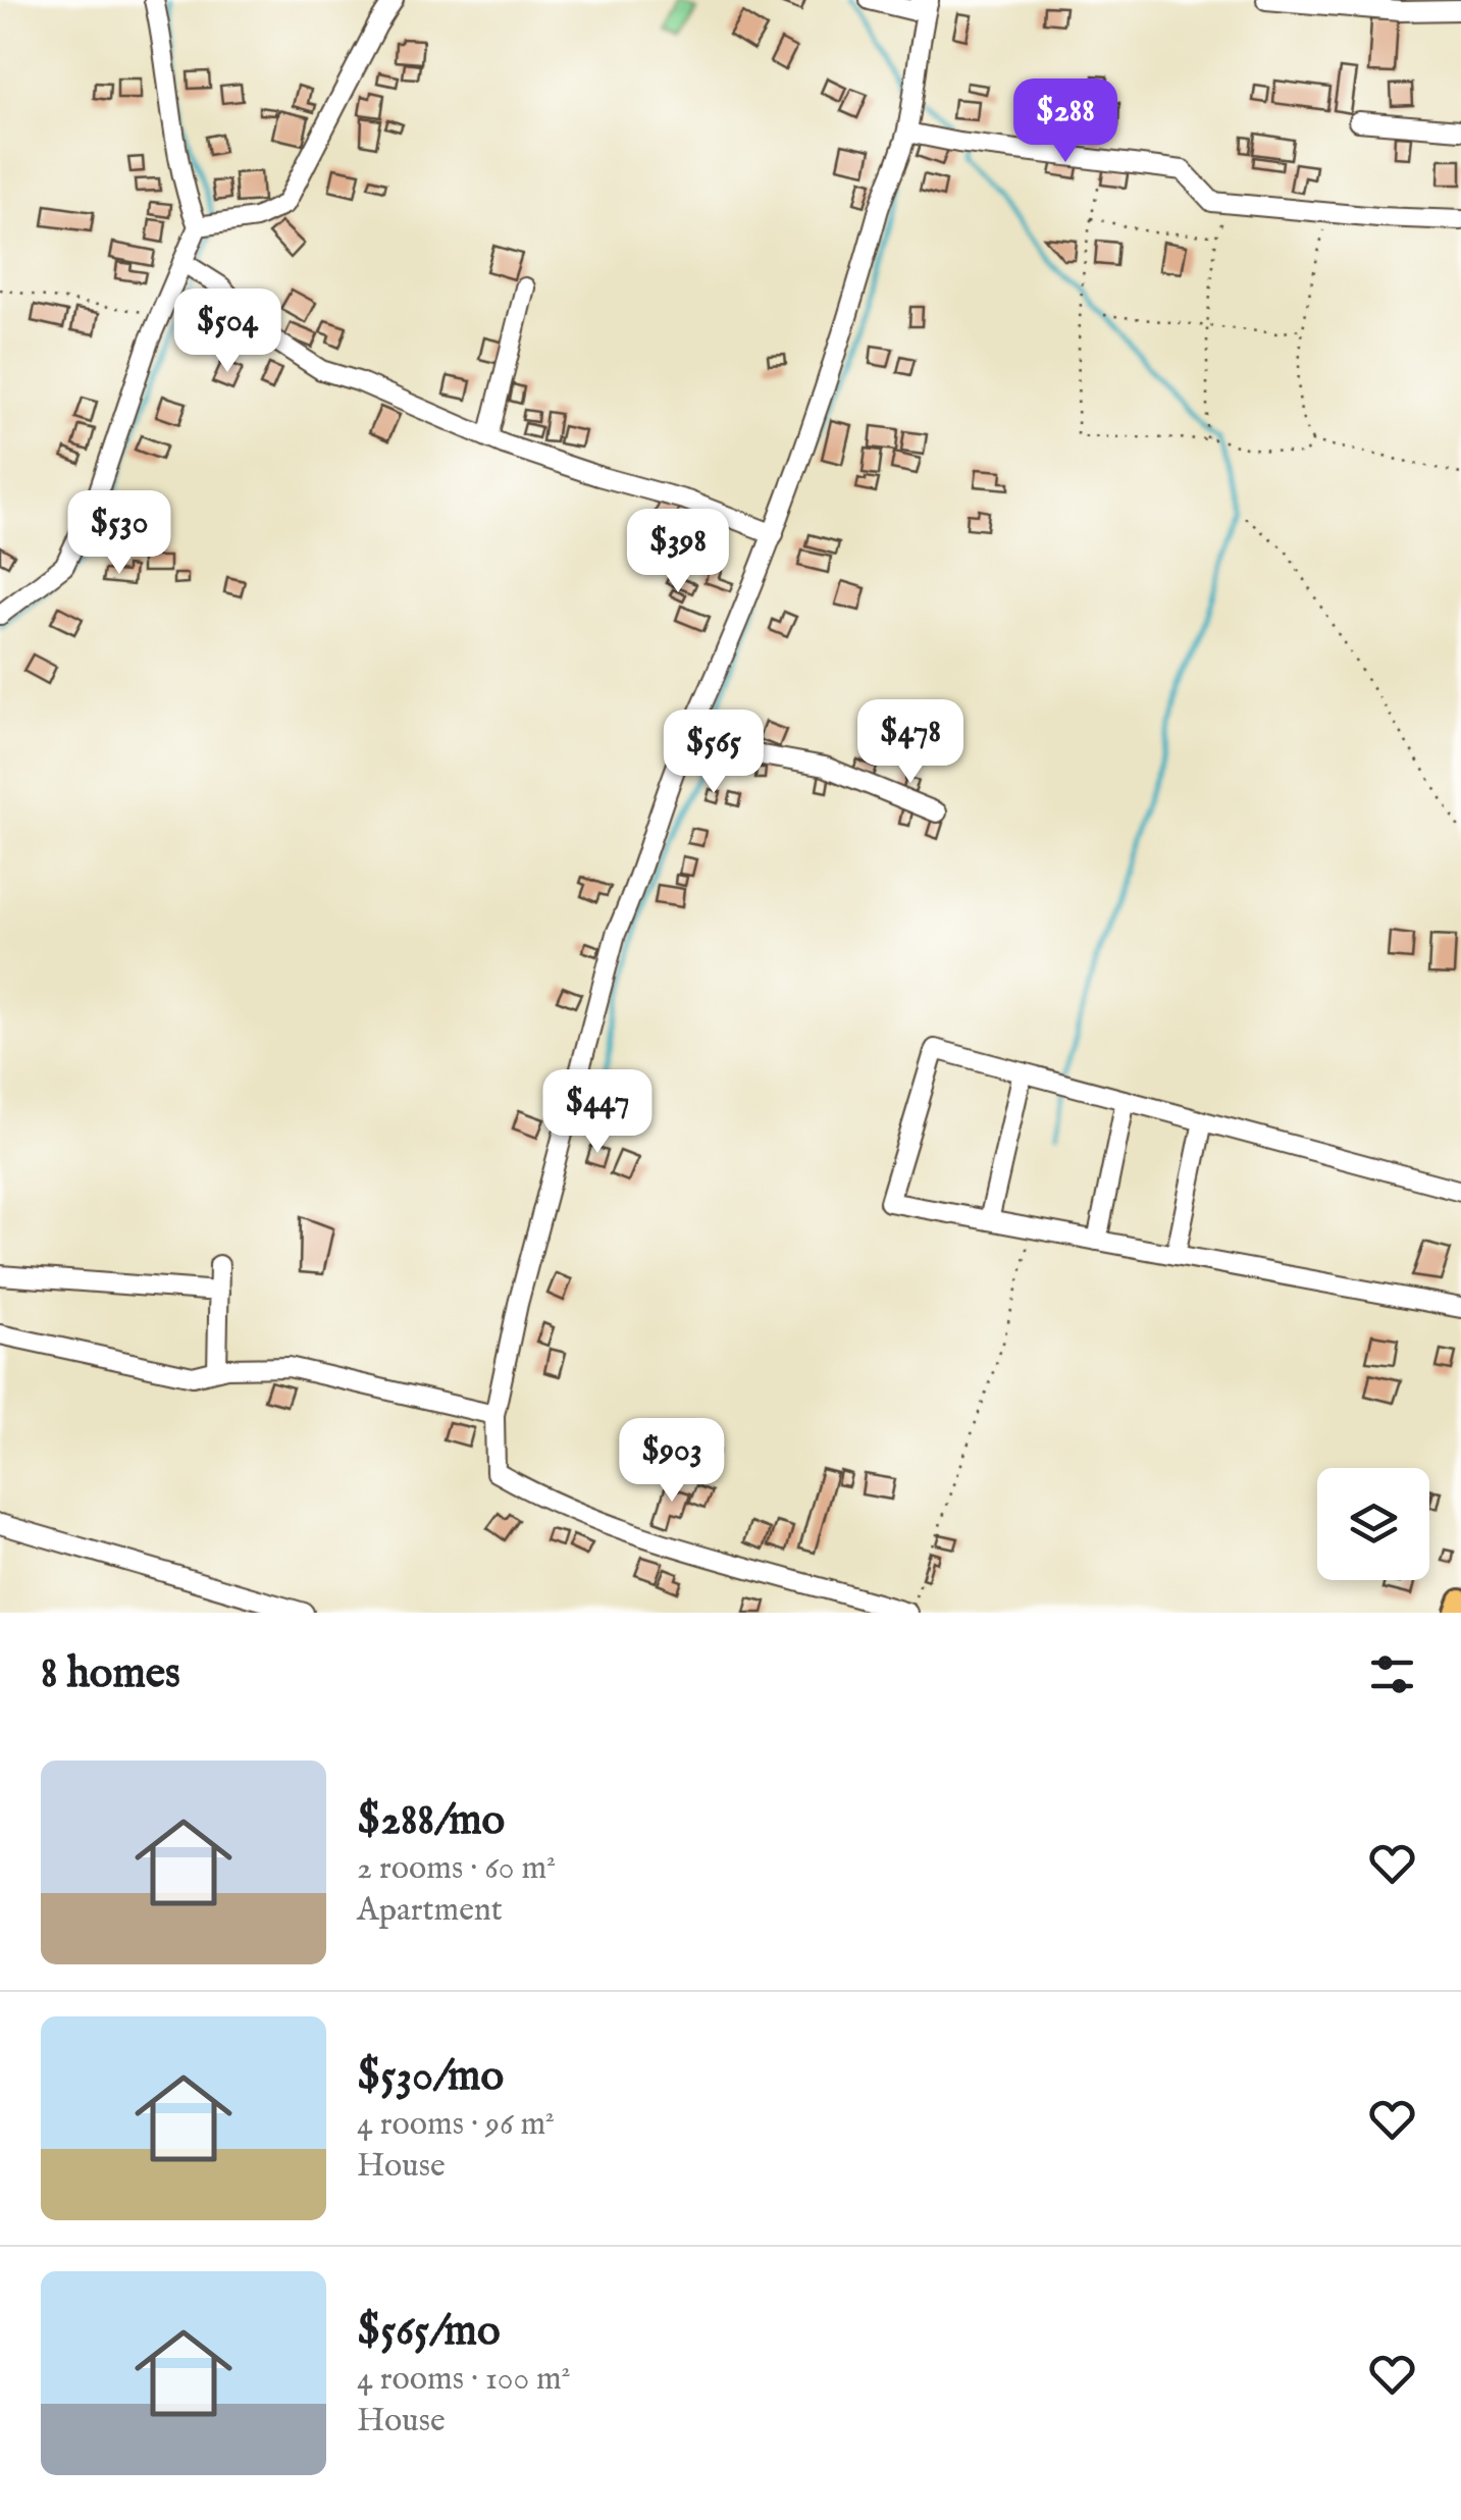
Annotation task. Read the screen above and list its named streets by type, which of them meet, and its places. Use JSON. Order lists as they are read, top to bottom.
{
  "page": {
    "price": [
      "$288",
      "$504",
      "$530",
      "$398",
      "$478",
      "$565",
      "$447",
      "$903"
    ],
    "heading": "8 homes",
    "list": [
      {
        "name": "$288/mo",
        "note": "2 rooms · 60 m² · Apartment"
      },
      {
        "name": "$530/mo",
        "note": "4 rooms · 96 m² · House"
      },
      {
        "name": "$565/mo",
        "note": "4 rooms · 100 m² · House"
      }
    ]
  }
}
